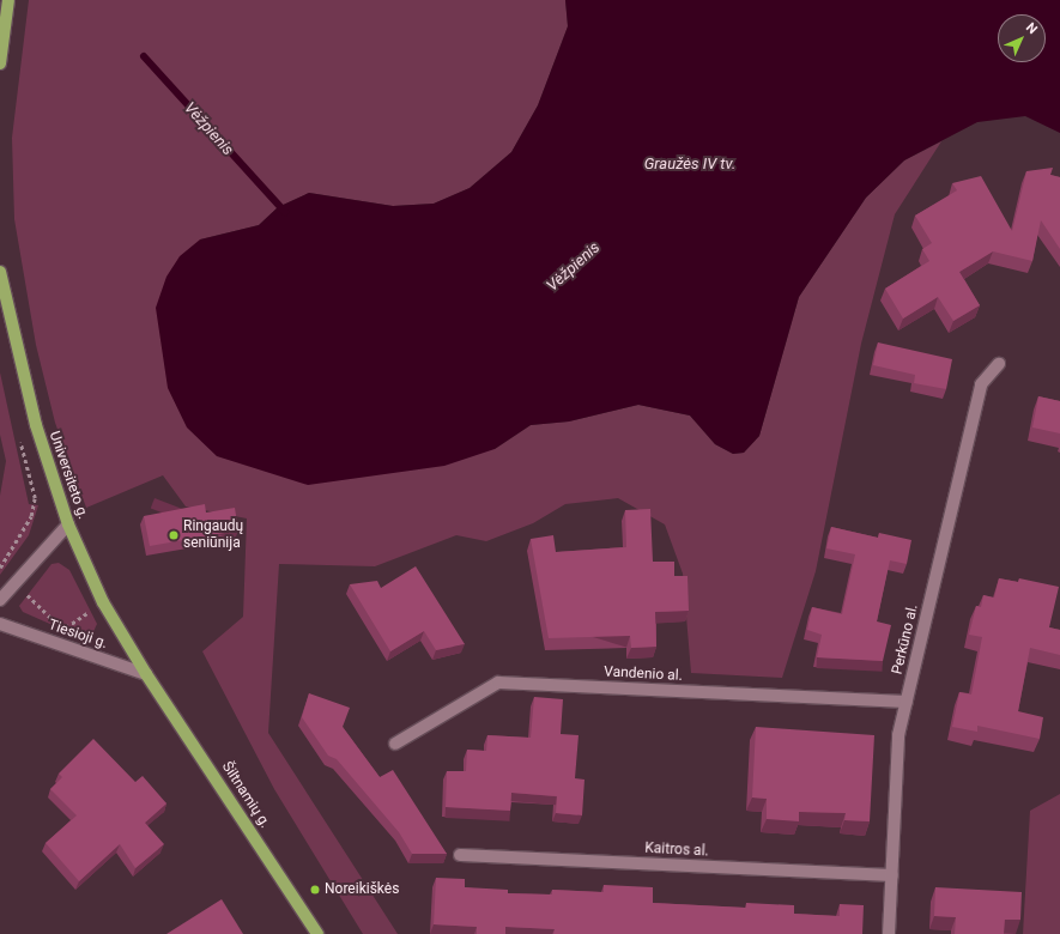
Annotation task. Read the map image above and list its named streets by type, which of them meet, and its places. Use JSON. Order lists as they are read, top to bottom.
{
  "streets": {
    "main road": ["Universiteto g.", "Šiltnamių g."],
    "street": [
      "Tiesioji g.",
      "Perkūno al.",
      "Vandenio al.",
      "Kaitros al."
    ]
  },
  "crossings": [
    ["Universiteto g.", "Tiesioji g."],
    ["Universiteto g.", "Šiltnamių g."],
    ["Tiesioji g.", "Šiltnamių g."],
    ["Perkūno al.", "Vandenio al."],
    ["Perkūno al.", "Kaitros al."]
  ],
  "water": ["Vėžpienis", "Graužės IV tv."],
  "places": ["Ringaudų seniūnija", "Noreikiškės"],
  "north": "top right"
}
